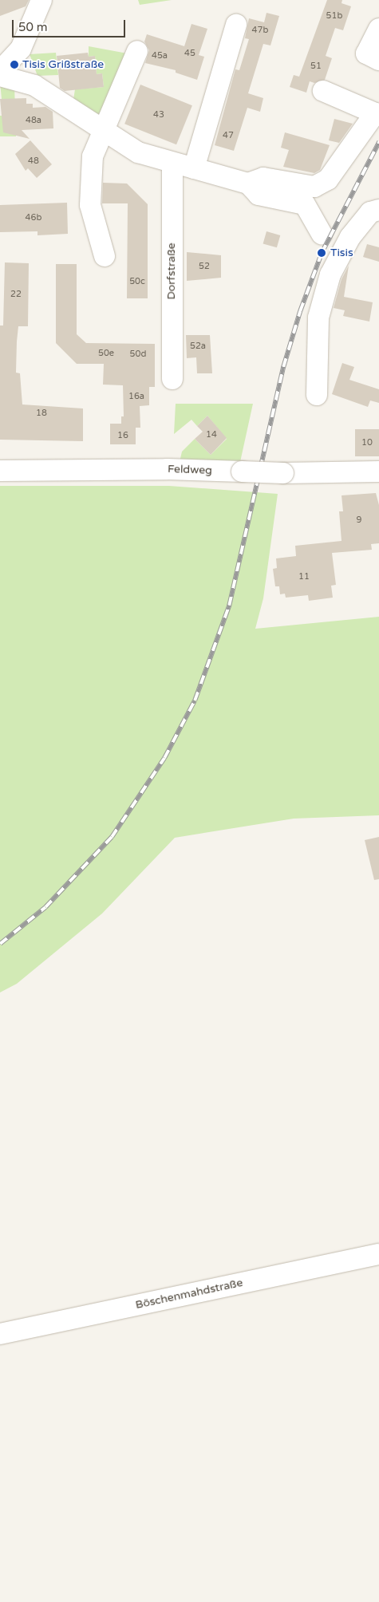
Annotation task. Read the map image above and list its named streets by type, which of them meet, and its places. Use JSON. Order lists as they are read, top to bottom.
{
  "streets": {
    "street": ["Dorfstraße", "Feldweg", "Böschenmahdstraße"]
  },
  "places": ["Tisis Grißstraße", "Tisis"],
  "house_numbers": [
    "51b",
    "47b",
    "45",
    "45a",
    "51",
    "43",
    "48a",
    "47",
    "48",
    "46b",
    "52",
    "50c",
    "22",
    "52a",
    "50e",
    "50d",
    "16a",
    "18",
    "14",
    "16",
    "10",
    "9",
    "11"
  ],
  "scale_bar": "50 m"
}
